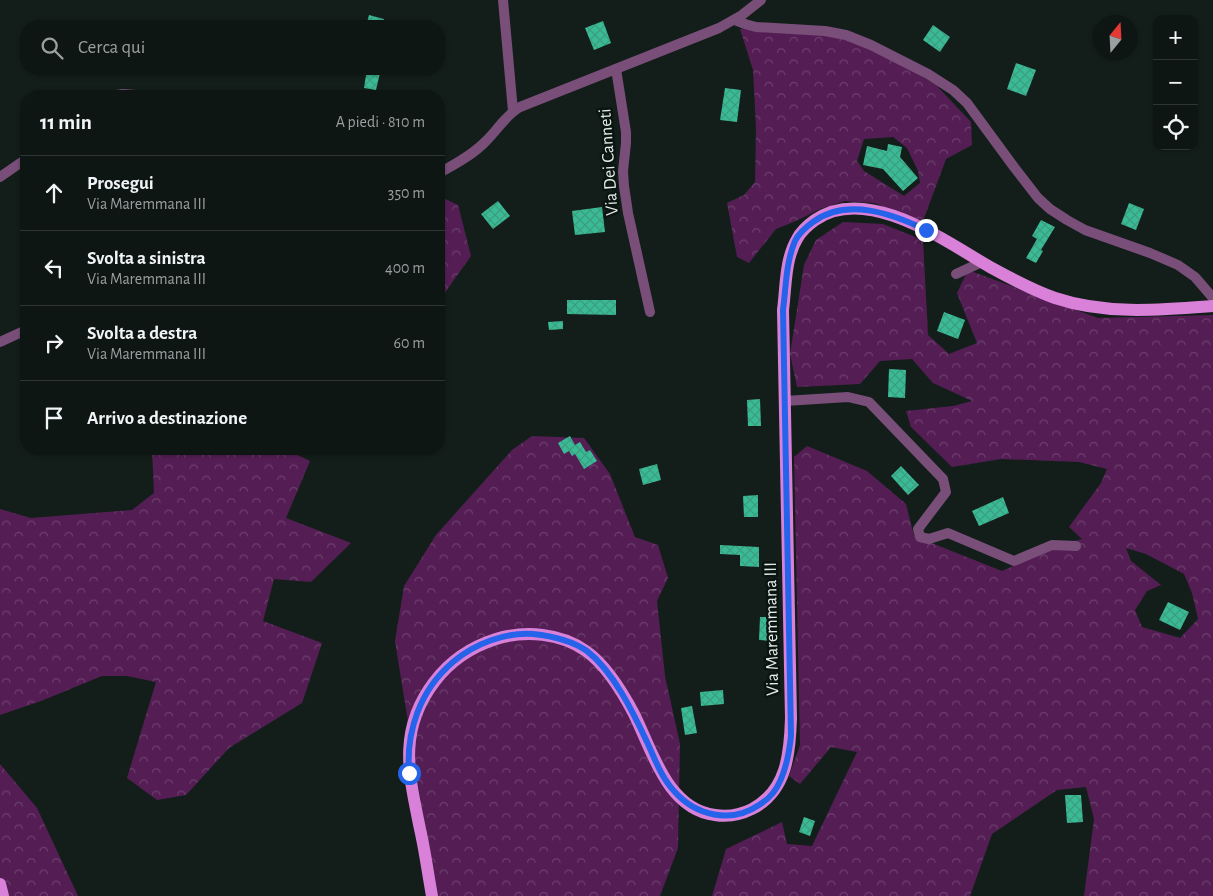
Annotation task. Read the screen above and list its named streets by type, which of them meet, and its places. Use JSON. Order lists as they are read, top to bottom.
{
  "streets": {
    "main road": ["Via Maremmana III"],
    "street": ["Via Dei Canneti"]
  },
  "north": "top",
  "page": {
    "map_buttons": ["+", "−"],
    "search": "Cerca qui",
    "heading": ["11 min", "A piedi · 810 m"],
    "list": [
      ["Prosegui", "Via Maremmana III", "350 m"],
      ["Svolta a sinistra", "Via Maremmana III", "400 m"],
      ["Svolta a destra", "Via Maremmana III", "60 m"],
      "Arrivo a destinazione"
    ]
  }
}
